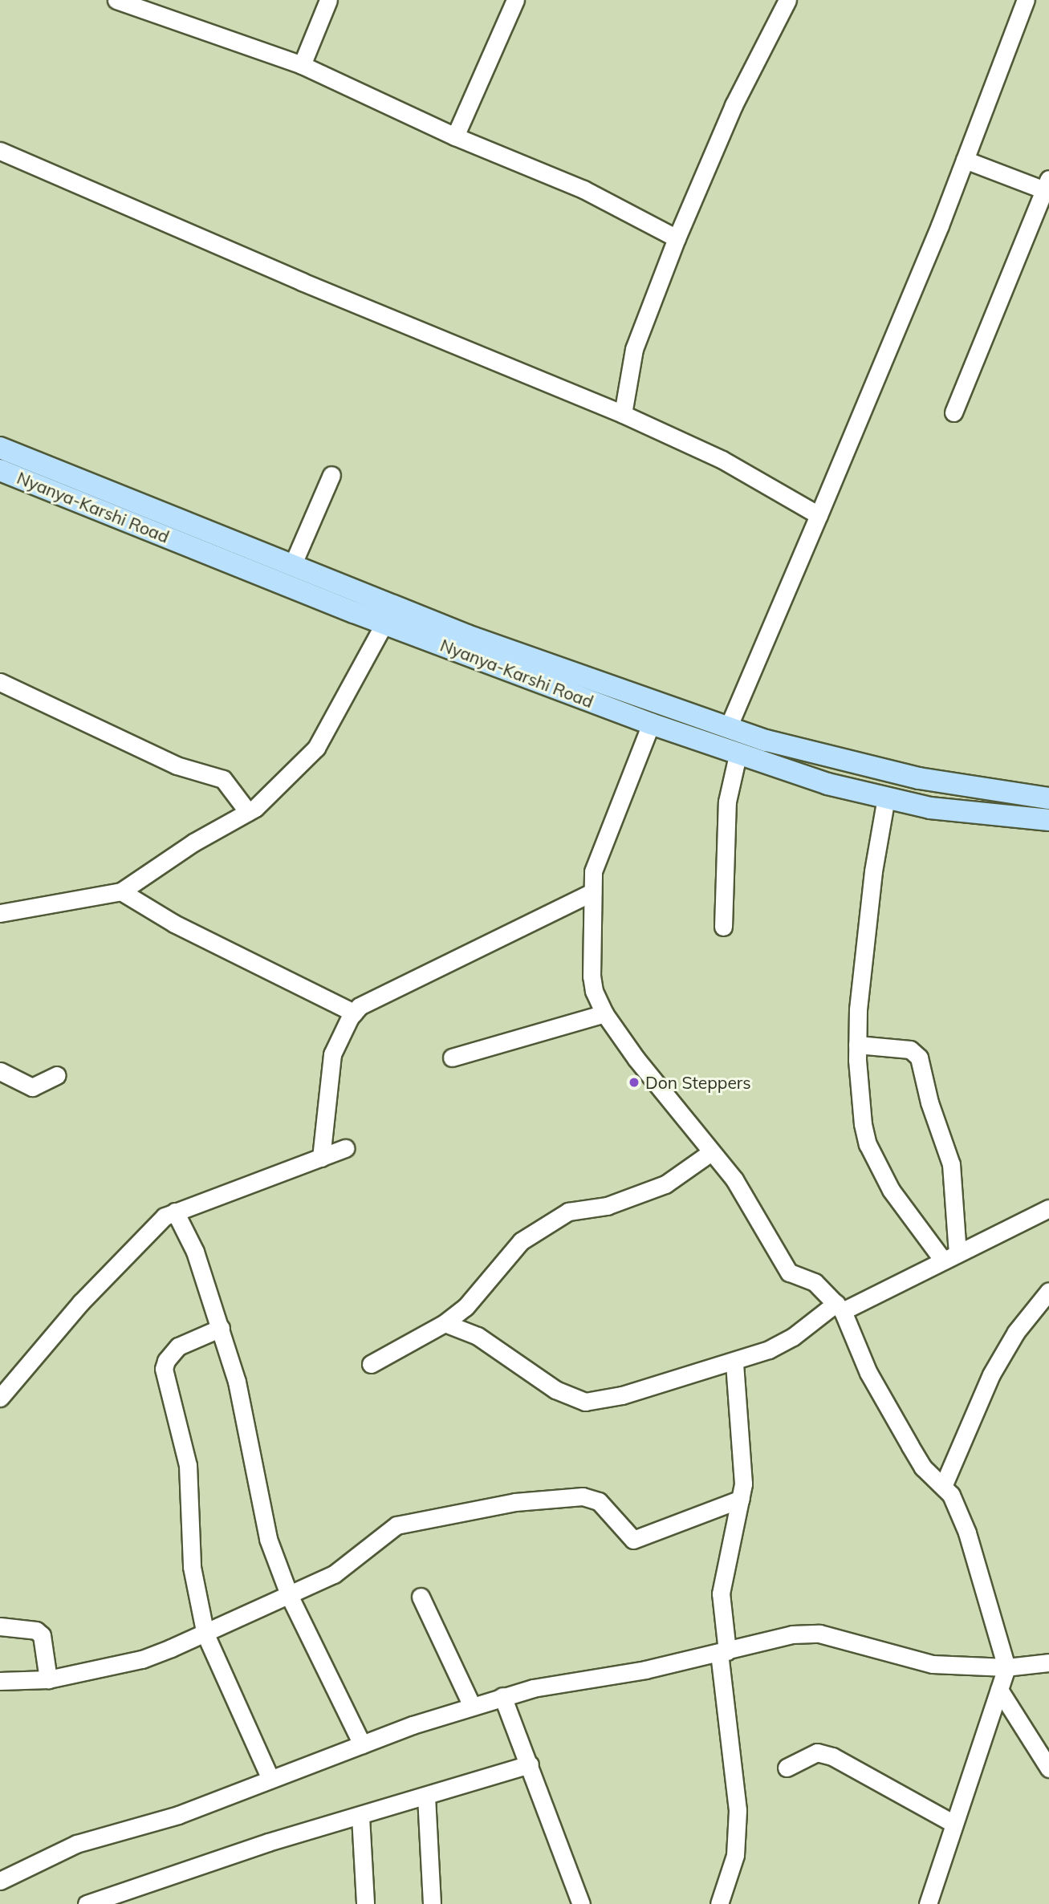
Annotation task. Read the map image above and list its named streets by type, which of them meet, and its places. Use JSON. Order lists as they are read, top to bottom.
{
  "streets": {
    "main road": ["Nyanya-Karshi Road"]
  },
  "places": ["Don Steppers"]
}
